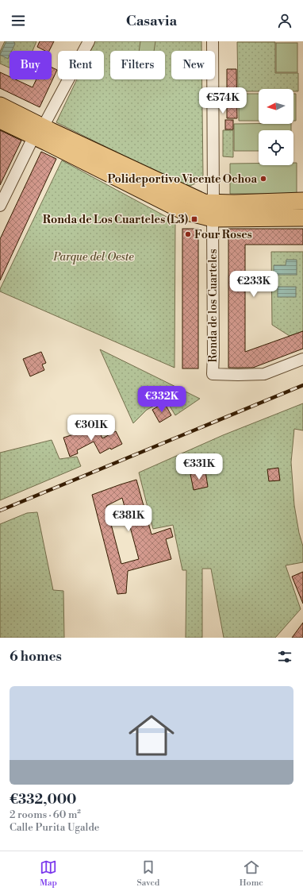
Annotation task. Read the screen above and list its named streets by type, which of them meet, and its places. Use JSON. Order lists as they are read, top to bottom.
{
  "streets": {
    "street": ["Ronda de los Cuarteles"]
  },
  "parks": ["Parque del Oeste"],
  "places": {
    "other": ["Polideportivo Vicente Ochoa", "Four Roses"],
    "transit": ["Ronda de Los Cuarteles (L3)"]
  },
  "north": "left",
  "page": {
    "header": "Casavia",
    "chip": [
      "Buy",
      "Rent",
      "Filters",
      "New"
    ],
    "price": [
      "€574K",
      "€233K",
      "€332K",
      "€301K",
      "€331K",
      "€381K"
    ],
    "heading": "6 homes",
    "list": [
      {
        "name": "€332,000",
        "note": "2 rooms · 60 m² · Calle Purita Ugalde"
      }
    ],
    "tabs": ["Map", "Saved", "Home"]
  }
}
